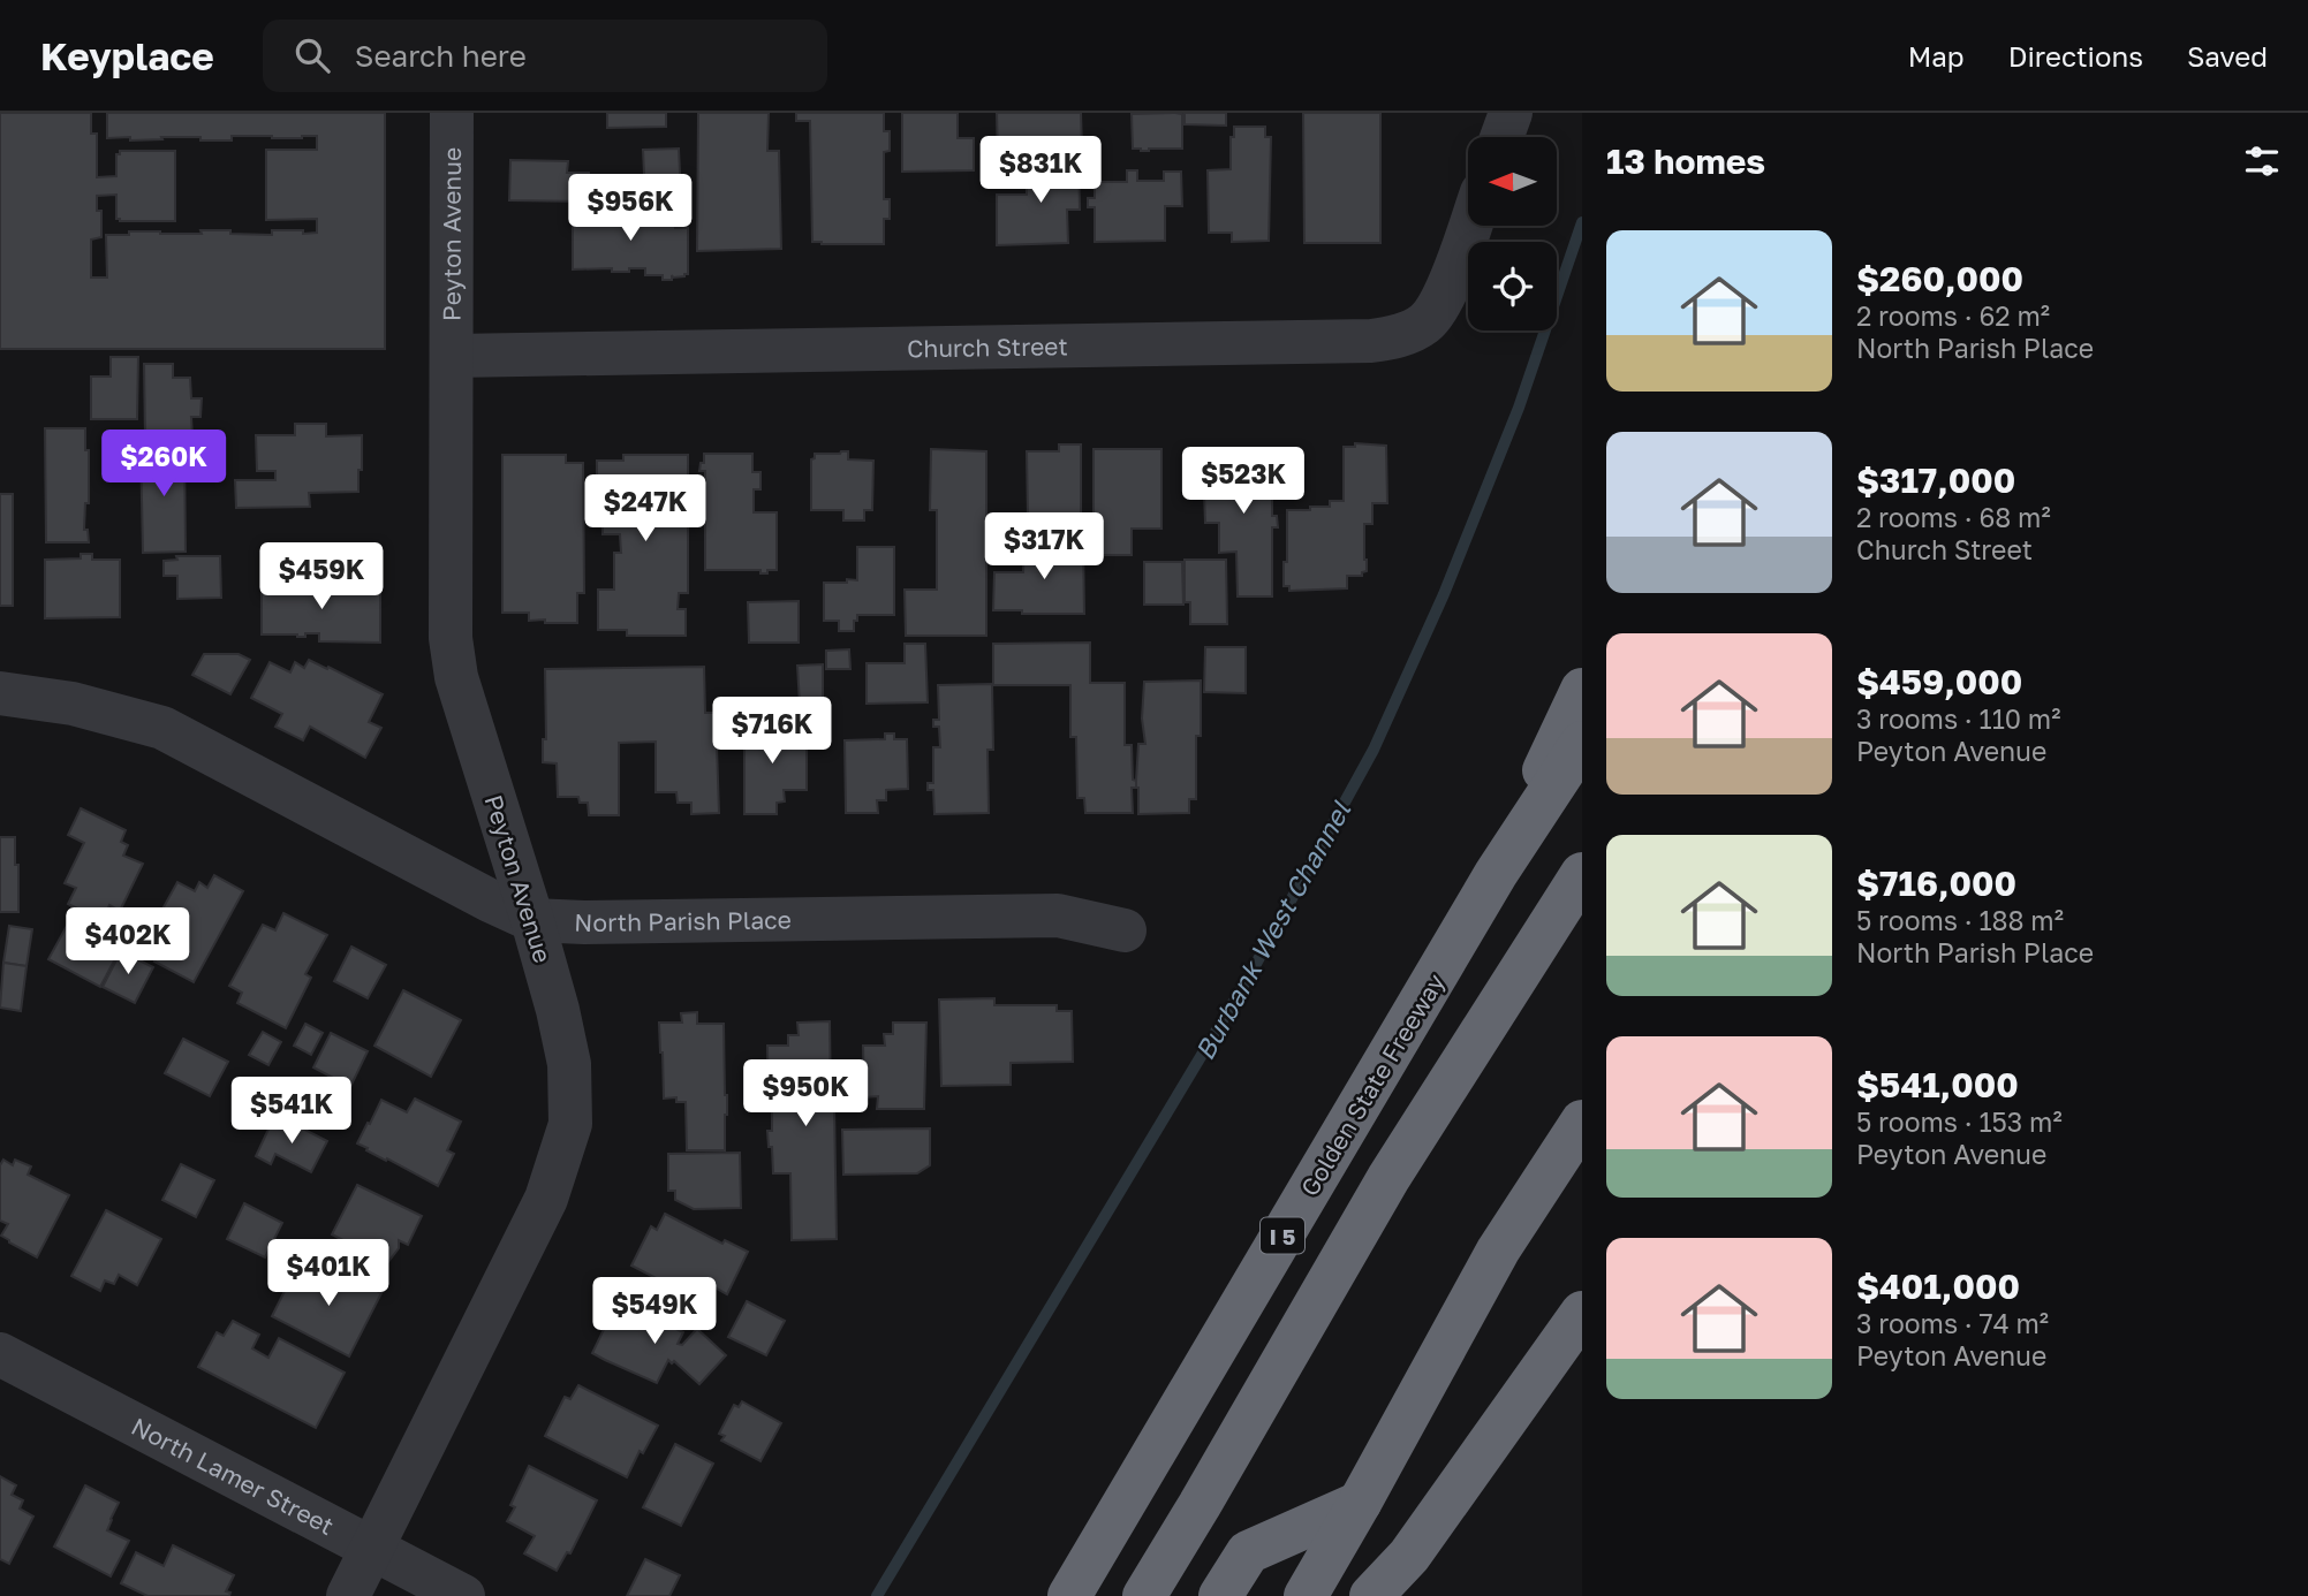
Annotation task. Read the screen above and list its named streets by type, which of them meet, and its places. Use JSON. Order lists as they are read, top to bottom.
{
  "streets": {
    "highway": ["Golden State Freeway", "I 5"],
    "street": [
      "Peyton Avenue",
      "Church Street",
      "North Parish Place",
      "North Lamer Street"
    ]
  },
  "crossings": [
    ["Peyton Avenue", "Church Street"],
    ["Peyton Avenue", "North Parish Place"],
    ["Peyton Avenue", "North Lamer Street"]
  ],
  "water": ["Burbank West Channel"],
  "north": "left",
  "page": {
    "header": "Keyplace",
    "search": "Search here",
    "nav": ["Map", "Directions", "Saved"],
    "heading": "13 homes",
    "price": [
      "$831K",
      "$956K",
      "$260K",
      "$523K",
      "$247K",
      "$317K",
      "$459K",
      "$716K",
      "$402K",
      "$950K",
      "$541K",
      "$401K",
      "$549K"
    ],
    "list": [
      {
        "name": "$260,000",
        "note": "2 rooms · 62 m² · North Parish Place"
      },
      {
        "name": "$317,000",
        "note": "2 rooms · 68 m² · Church Street"
      },
      {
        "name": "$459,000",
        "note": "3 rooms · 110 m² · Peyton Avenue"
      },
      {
        "name": "$716,000",
        "note": "5 rooms · 188 m² · North Parish Place"
      },
      {
        "name": "$541,000",
        "note": "5 rooms · 153 m² · Peyton Avenue"
      },
      {
        "name": "$401,000",
        "note": "3 rooms · 74 m² · Peyton Avenue"
      }
    ]
  }
}
